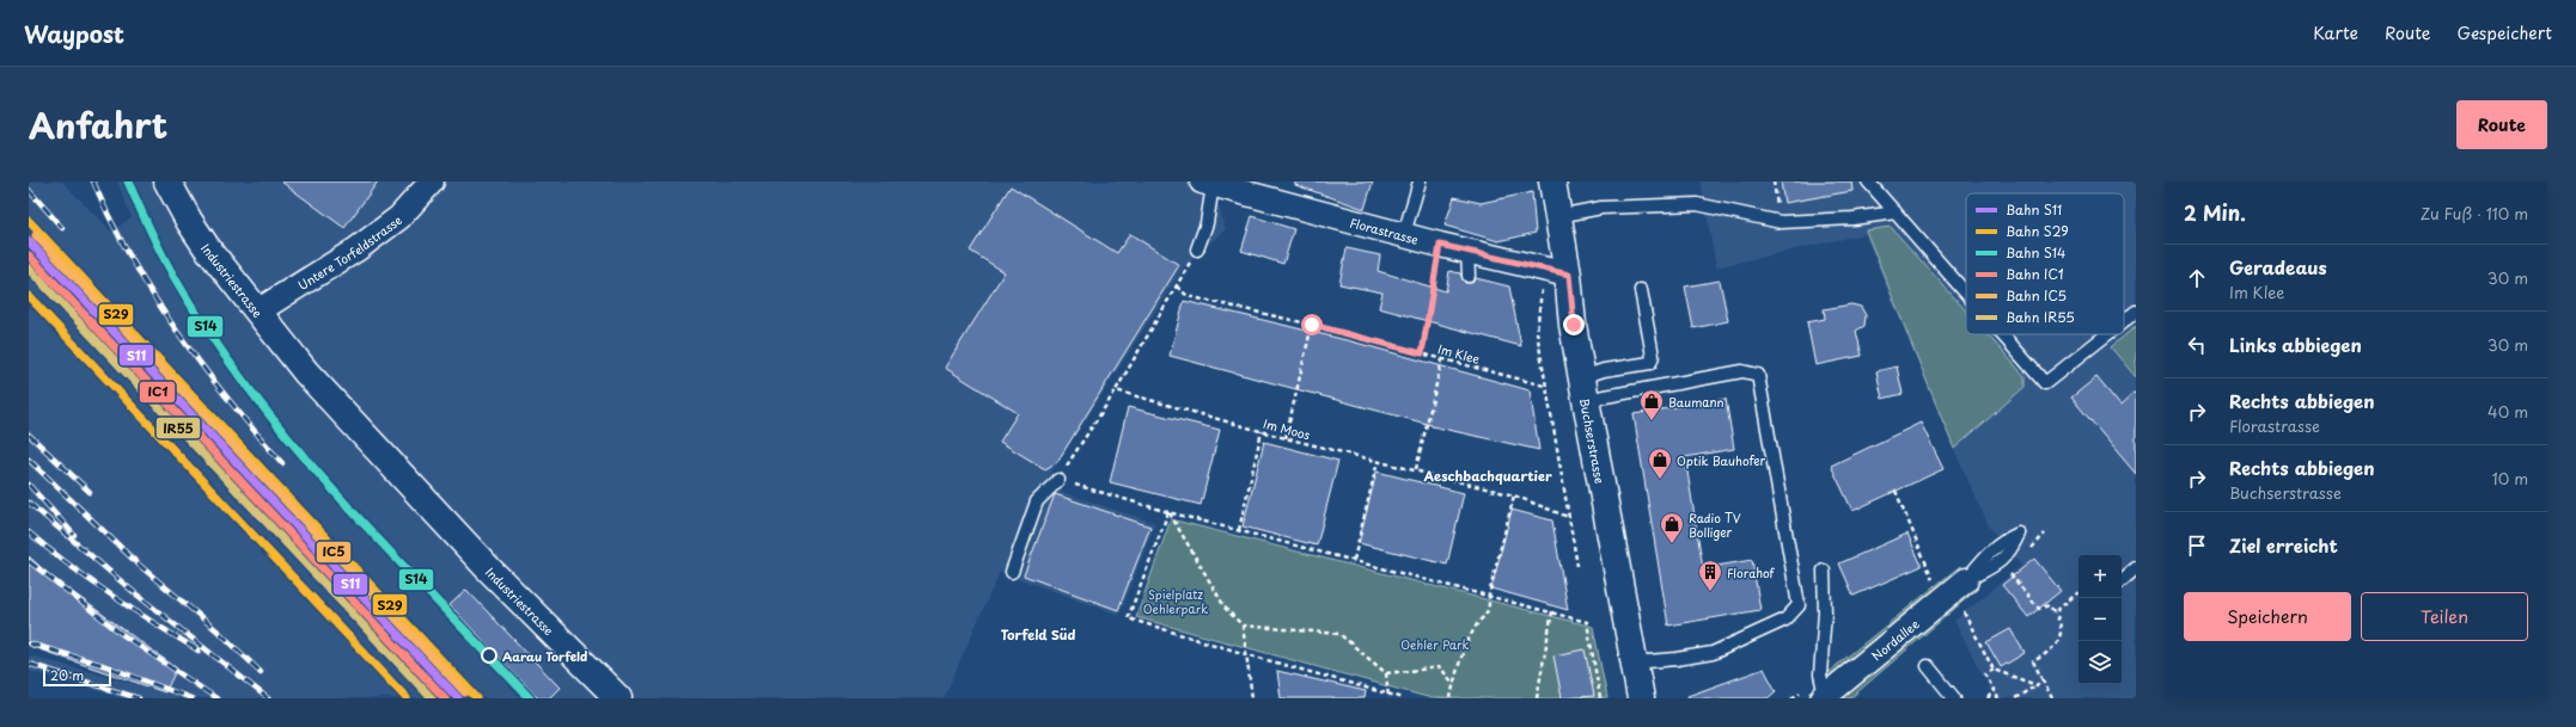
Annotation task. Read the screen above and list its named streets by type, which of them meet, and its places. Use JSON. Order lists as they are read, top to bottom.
{
  "streets": {
    "main road": ["Industriestrasse", "Buchserstrasse"],
    "street": ["Florastrasse", "Untere Torfeldstrasse", "Nordallee"],
    "path": ["Im Klee", "Im Moos"]
  },
  "crossings": [
    ["Florastrasse", "Buchserstrasse"],
    ["Untere Torfeldstrasse", "Industriestrasse"]
  ],
  "districts": ["Aeschbachquartier", "Torfeld Süd"],
  "parks": ["Spielplatz Oehlerpark", "Oehler Park"],
  "places": {
    "shop": ["Baumann", "Optik Bauhofer", "Radio TV Bolliger"],
    "building": ["Florahof"],
    "other": ["Aarau Torfeld"]
  },
  "lines": [
    "rail line S14",
    "rail line S29",
    "rail line IC5",
    "rail line S11",
    "rail line IC1",
    "rail line IR55"
  ],
  "legend": [
    "Bahn S11",
    "Bahn S29",
    "Bahn S14",
    "Bahn IC1",
    "Bahn IC5",
    "Bahn IR55"
  ],
  "scale_bar": "20 m",
  "page": {
    "header": "Waypost",
    "nav": ["Karte", "Route", "Gespeichert"],
    "title": "Anfahrt",
    "buttons": [
      "Route",
      ["Speichern", "Teilen"]
    ],
    "heading": ["2 Min.", "Zu Fuß · 110 m"],
    "list": [
      ["Geradeaus", "Im Klee", "30 m"],
      ["Links abbiegen", "30 m"],
      ["Rechts abbiegen", "Florastrasse", "40 m"],
      ["Rechts abbiegen", "Buchserstrasse", "10 m"],
      "Ziel erreicht"
    ],
    "map_buttons": ["+", "−"],
    "scale": "20 m"
  }
}
